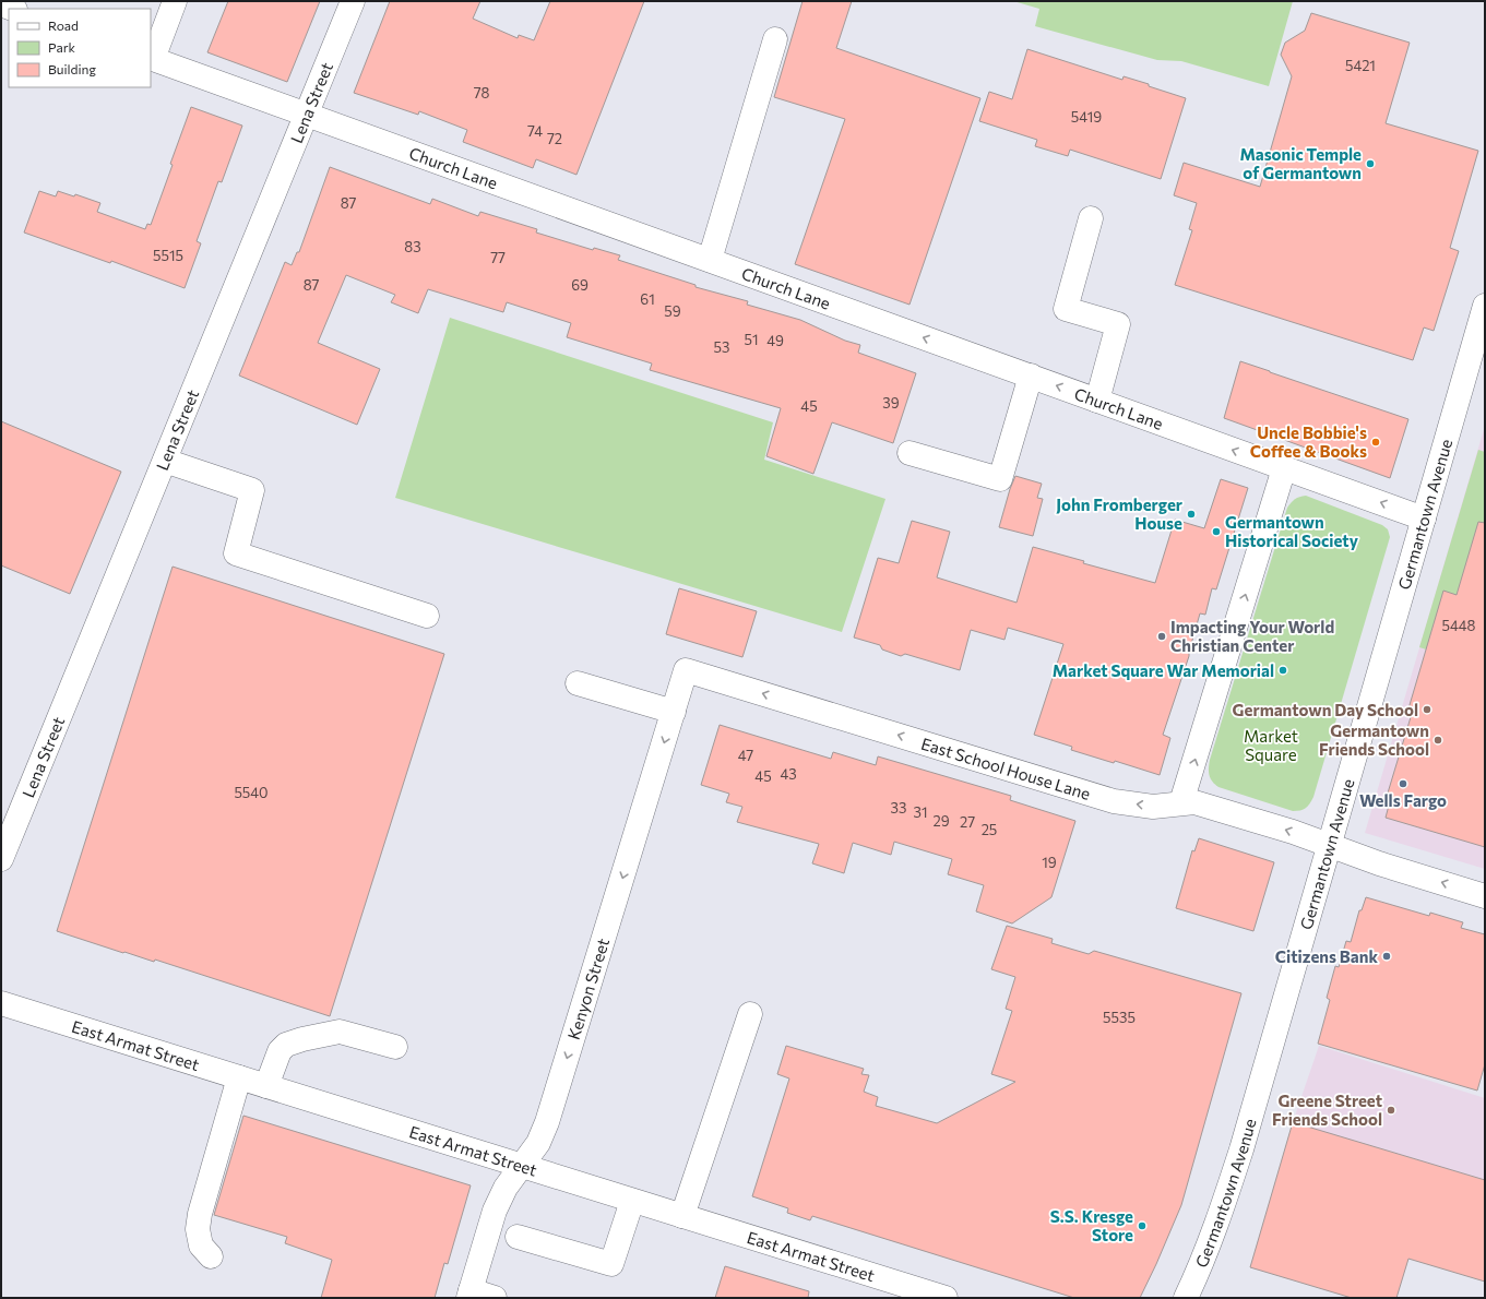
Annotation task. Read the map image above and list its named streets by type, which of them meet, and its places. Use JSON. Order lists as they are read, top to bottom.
{
  "streets": {
    "street": [
      "Lena Street",
      "Church Lane",
      "Germantown Avenue",
      "East School House Lane",
      "Kenyon Street",
      "East Armat Street"
    ]
  },
  "crossings": [
    ["Lena Street", "Church Lane"],
    ["Church Lane", "Germantown Avenue"],
    ["Germantown Avenue", "East School House Lane"],
    ["East School House Lane", "Kenyon Street"],
    ["Kenyon Street", "East Armat Street"]
  ],
  "one_way": ["Church Lane", "East School House Lane"],
  "parks": ["Market Square"],
  "places": [
    "Masonic Temple of Germantown",
    "Uncle Bobbie's Coffee & Books",
    "John Fromberger House",
    "Germantown Historical Society",
    "Impacting Your World Christian Center",
    "Market Square War Memorial",
    "Germantown Day School",
    "Germantown Friends School",
    "Wells Fargo",
    "Citizens Bank",
    "Greene Street Friends School",
    "S.S. Kresge Store"
  ],
  "house_numbers": [
    "5421",
    "78",
    "5419",
    "74",
    "72",
    "87",
    "83",
    "5515",
    "77",
    "87",
    "69",
    "61",
    "59",
    "51",
    "49",
    "53",
    "39",
    "45",
    "5448",
    "47",
    "43",
    "45",
    "5540",
    "33",
    "31",
    "29",
    "27",
    "25",
    "19",
    "5535"
  ],
  "legend": ["Road", "Park", "Building"]
}
